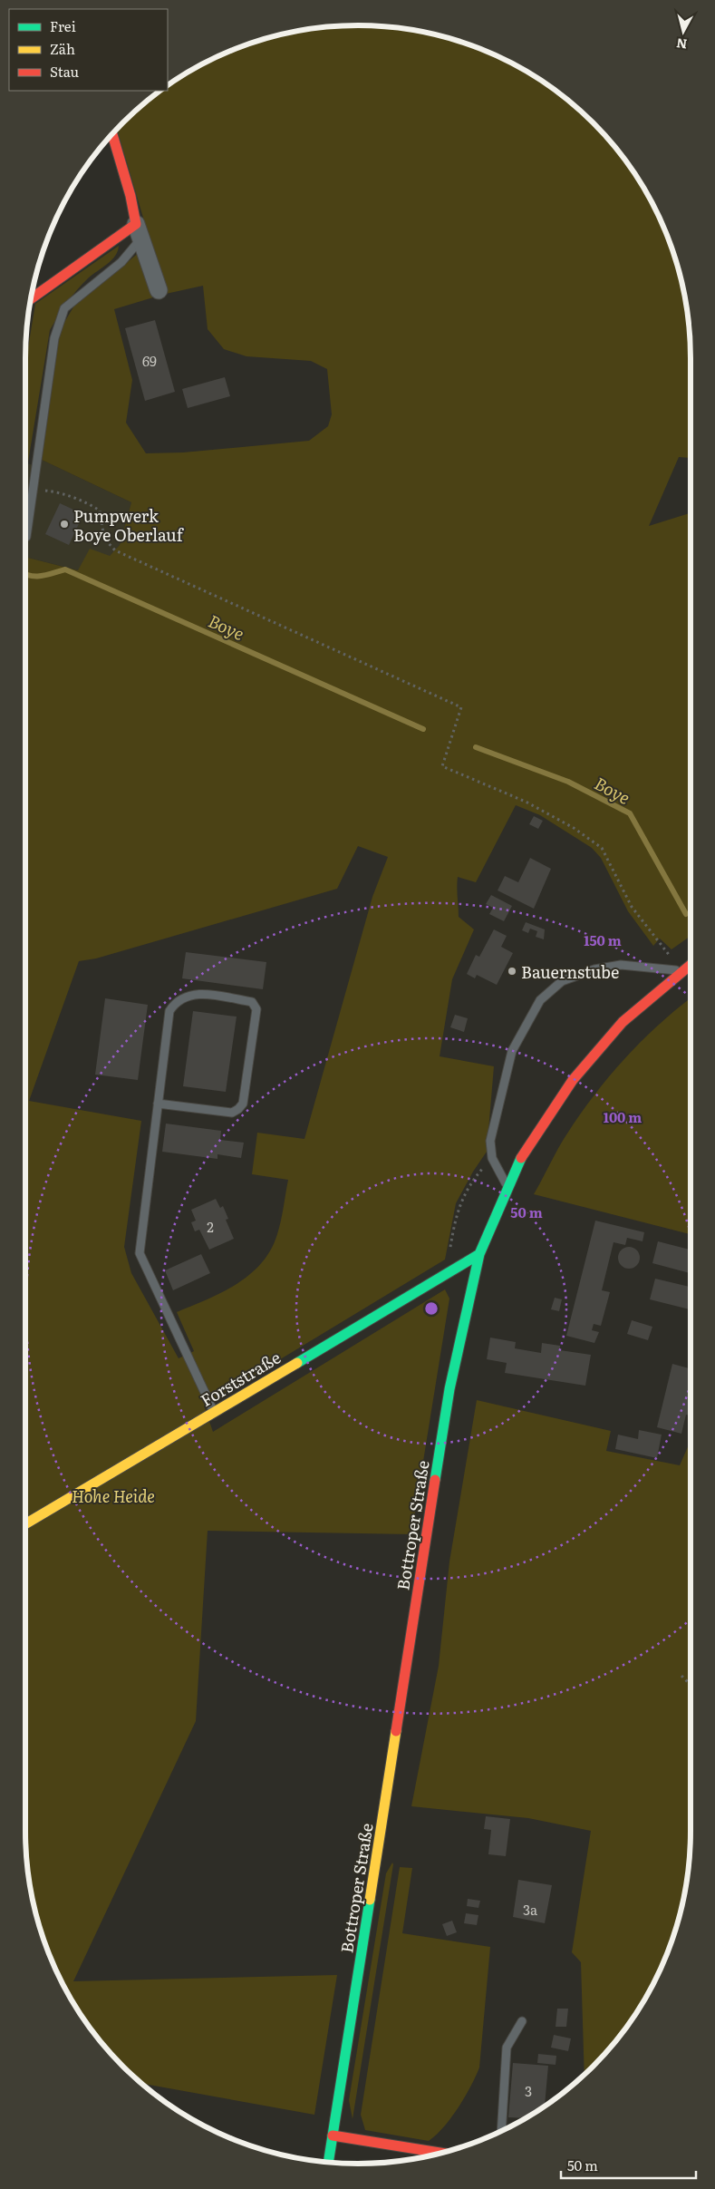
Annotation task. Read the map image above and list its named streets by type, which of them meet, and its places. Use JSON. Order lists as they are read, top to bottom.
{
  "streets": {
    "main road": ["Forststraße", "Bottroper Straße"]
  },
  "crossings": [
    ["Forststraße", "Bottroper Straße"]
  ],
  "water": ["Boye"],
  "parks": ["Hohe Heide"],
  "places": ["Pumpwerk Boye Oberlauf", "Bauernstube"],
  "house_numbers": [
    "69",
    "2",
    "3a",
    "3"
  ],
  "legend": ["Frei", "Zäh", "Stau"],
  "scale_bar": "50 m",
  "north": "bottom",
  "rings": ["150 m", "100 m", "50 m"]
}
